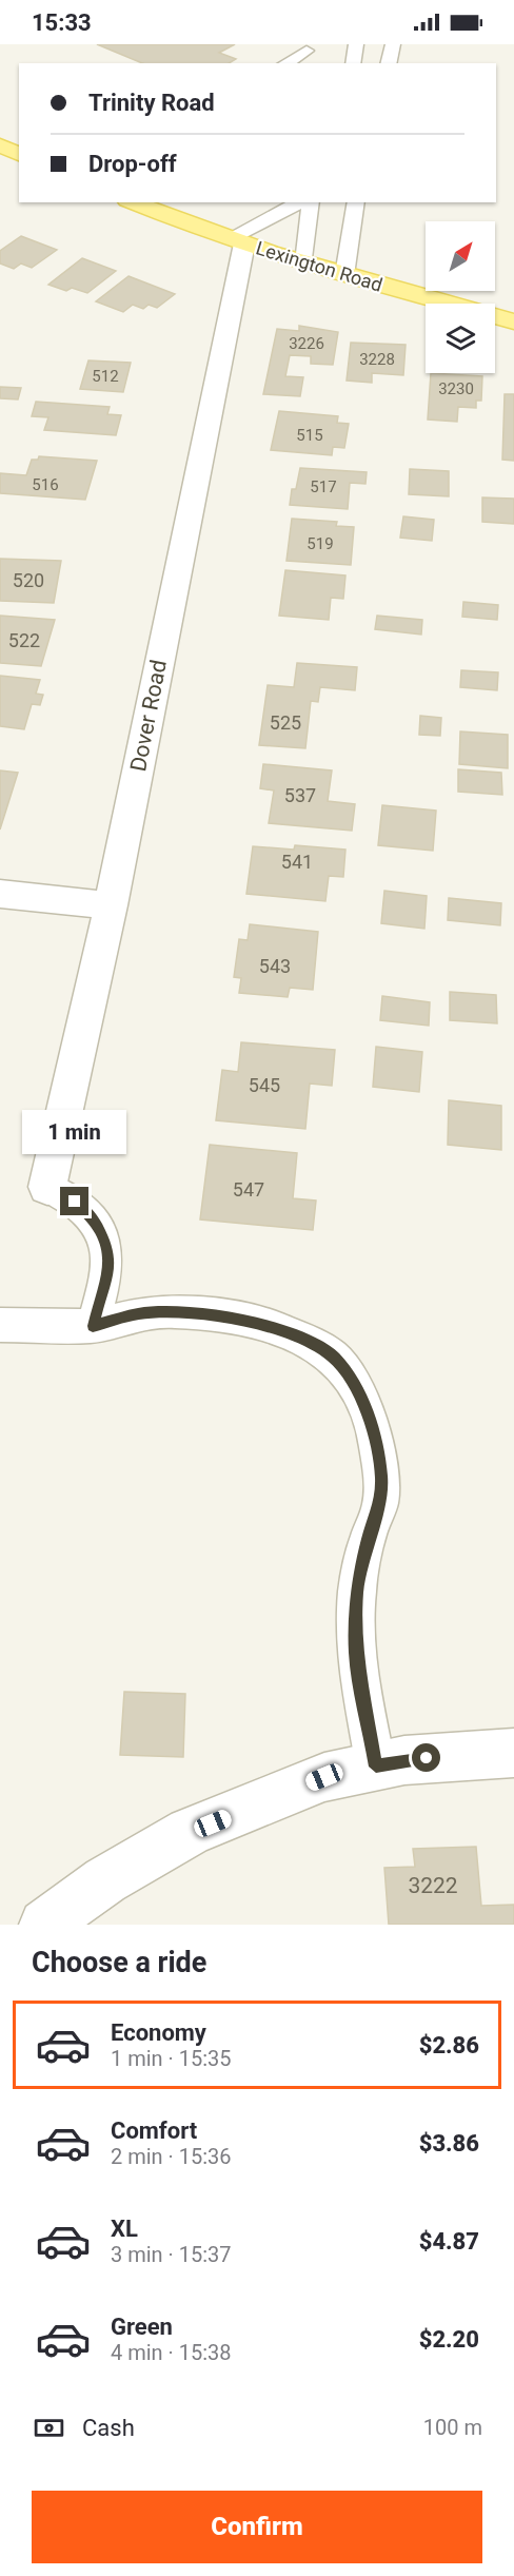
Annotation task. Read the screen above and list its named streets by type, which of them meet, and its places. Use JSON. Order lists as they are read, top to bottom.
{
  "streets": {
    "main road": ["Lexington Road"],
    "street": ["Dover Road"]
  },
  "crossings": [
    ["Lexington Road", "Dover Road"]
  ],
  "house_numbers": [
    "3226",
    "3228",
    "512",
    "3230",
    "515",
    "516",
    "517",
    "519",
    "520",
    "522",
    "525",
    "537",
    "541",
    "543",
    "545",
    "547",
    "3222"
  ],
  "north": "top right",
  "page": {
    "status": "15:33",
    "banner": ["Trinity Road", "Drop-off"],
    "bubble": "1 min",
    "heading": "Choose a ride",
    "list": [
      {
        "name": "Economy",
        "note": "1 min · 15:35",
        "value": "$2.86"
      },
      {
        "name": "Comfort",
        "note": "2 min · 15:36",
        "value": "$3.86"
      },
      {
        "name": "XL",
        "note": "3 min · 15:37",
        "value": "$4.87"
      },
      {
        "name": "Green",
        "note": "4 min · 15:38",
        "value": "$2.20"
      }
    ],
    "pay": ["Cash", "100 m"],
    "buttons": "Confirm"
  }
}
